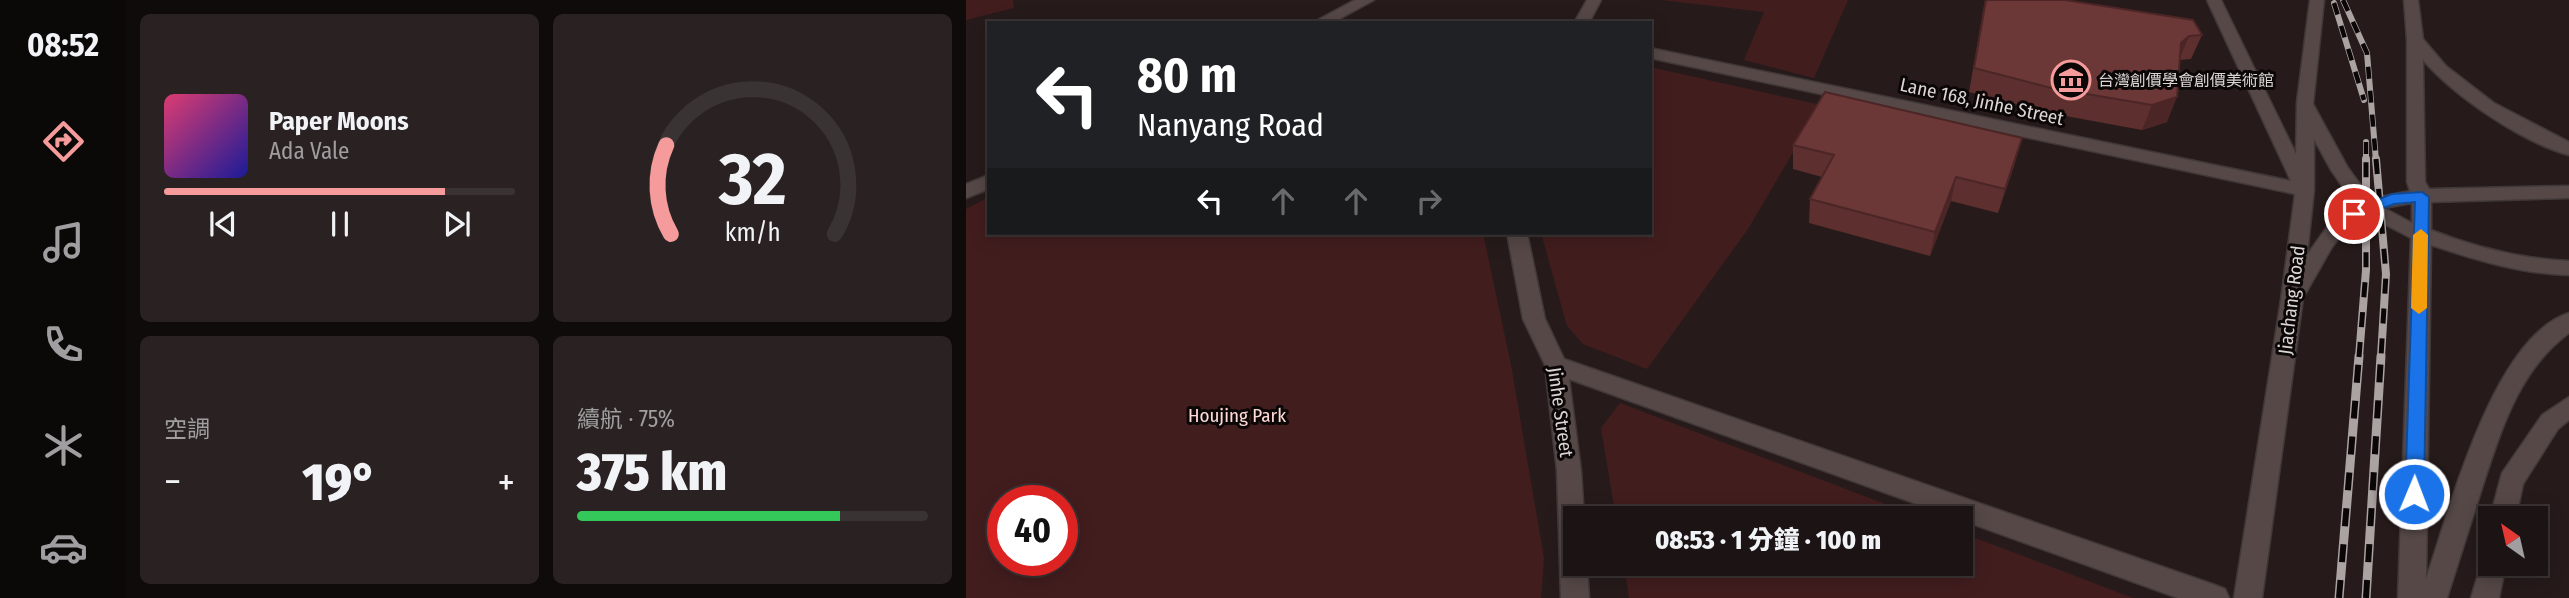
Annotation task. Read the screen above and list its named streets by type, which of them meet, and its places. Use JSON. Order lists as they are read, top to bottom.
{
  "streets": {
    "street": ["Lane 168, Jinhe Street", "Jiachang Road", "Jinhe Street"]
  },
  "crossings": [
    ["Lane 168, Jinhe Street", "Jiachang Road"]
  ],
  "parks": ["Houjing Park"],
  "places": {
    "museum": ["台灣創價學會創價美術館"]
  },
  "north": "top left",
  "page": {
    "tabs": "08:52",
    "turn": ["80 m", "Nanyang Road"],
    "song": ["Paper Moons", "Ada Vale"],
    "tile": [
      "空調",
      ["續航 · 75%", "375 km"]
    ],
    "heat": ["−", "19°", "+"],
    "limit": "40",
    "trip": "08:53 · 1 分鐘 · 100 m",
    "gauge": ["32", "km/h"]
  }
}
